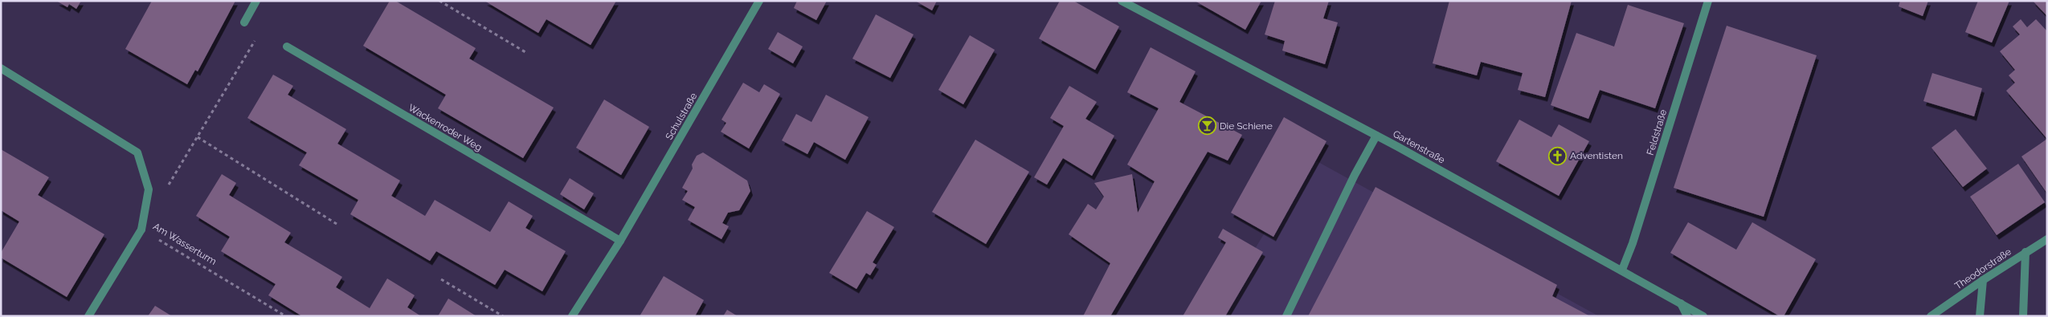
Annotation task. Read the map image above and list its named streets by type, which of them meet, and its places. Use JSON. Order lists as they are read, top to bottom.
{
  "streets": {
    "street": [
      "Schulstraße",
      "Wackenroder Weg",
      "Feldstraße",
      "Gartenstraße",
      "Am Wasserturm",
      "Theodorstraße"
    ]
  },
  "crossings": [
    ["Schulstraße", "Wackenroder Weg"],
    ["Feldstraße", "Gartenstraße"]
  ],
  "places": {
    "bar": ["Die Schiene"],
    "church": ["Adventisten"]
  }
}
